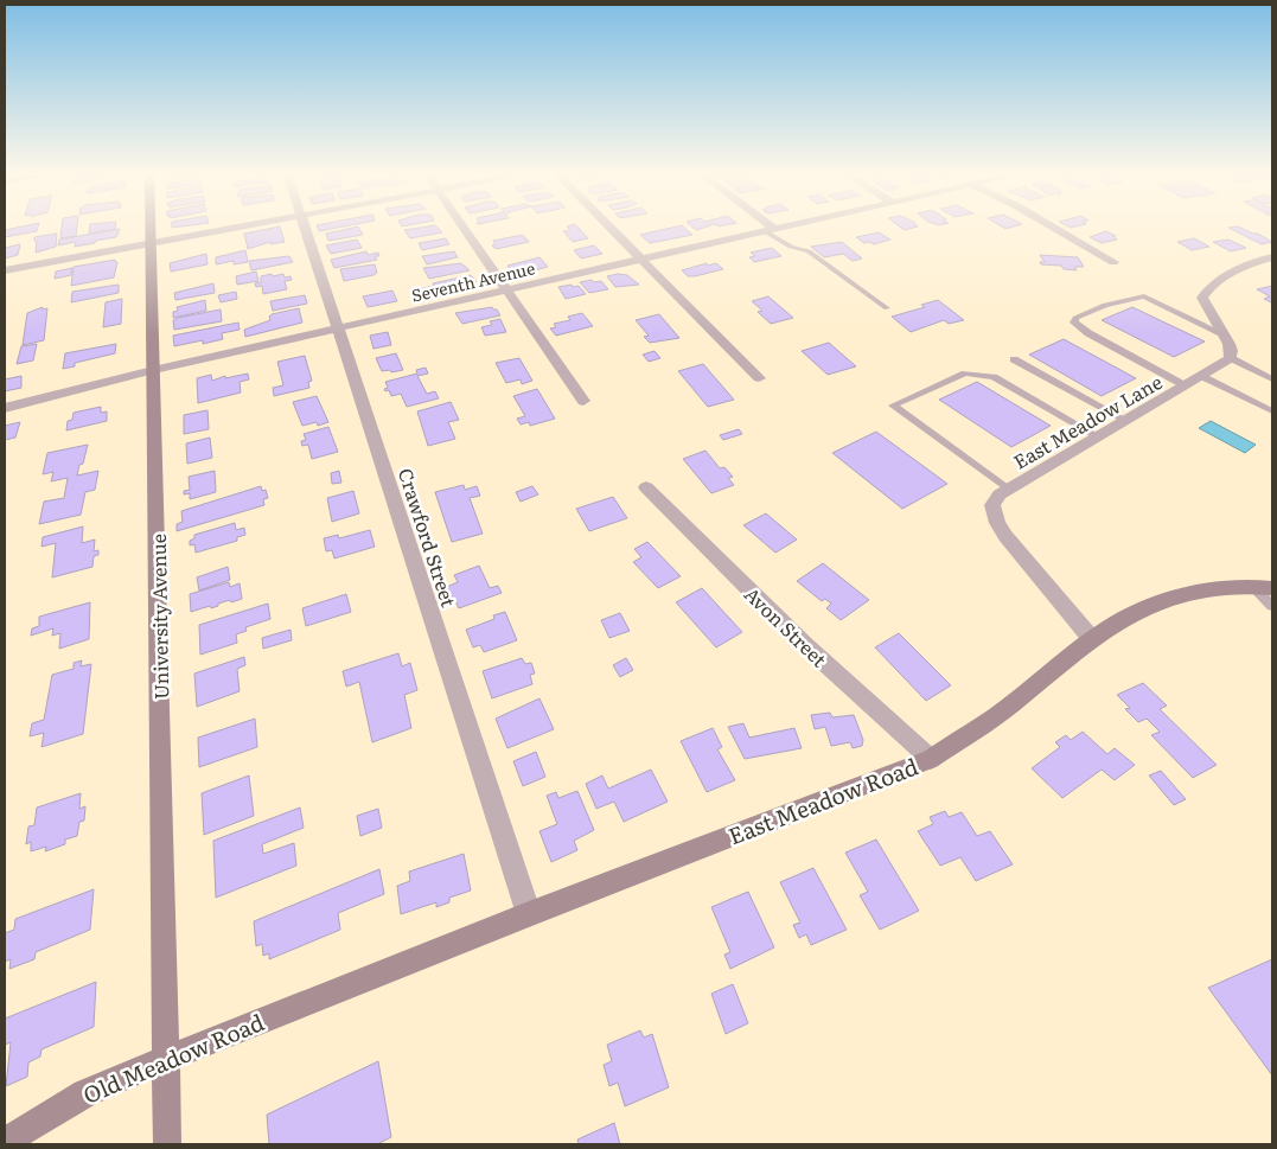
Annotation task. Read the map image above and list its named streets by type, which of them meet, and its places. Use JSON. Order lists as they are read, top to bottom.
{
  "streets": {
    "main road": ["University Avenue", "East Meadow Road", "Old Meadow Road"],
    "street": [
      "Seventh Avenue",
      "East Meadow Lane",
      "Crawford Street",
      "Avon Street"
    ]
  },
  "crossings": [
    ["Seventh Avenue", "Crawford Street"],
    ["Seventh Avenue", "University Avenue"],
    ["East Meadow Lane", "East Meadow Road"],
    ["Crawford Street", "East Meadow Road"],
    ["University Avenue", "Old Meadow Road"],
    ["Avon Street", "East Meadow Road"],
    ["East Meadow Road", "Old Meadow Road"]
  ]
}
